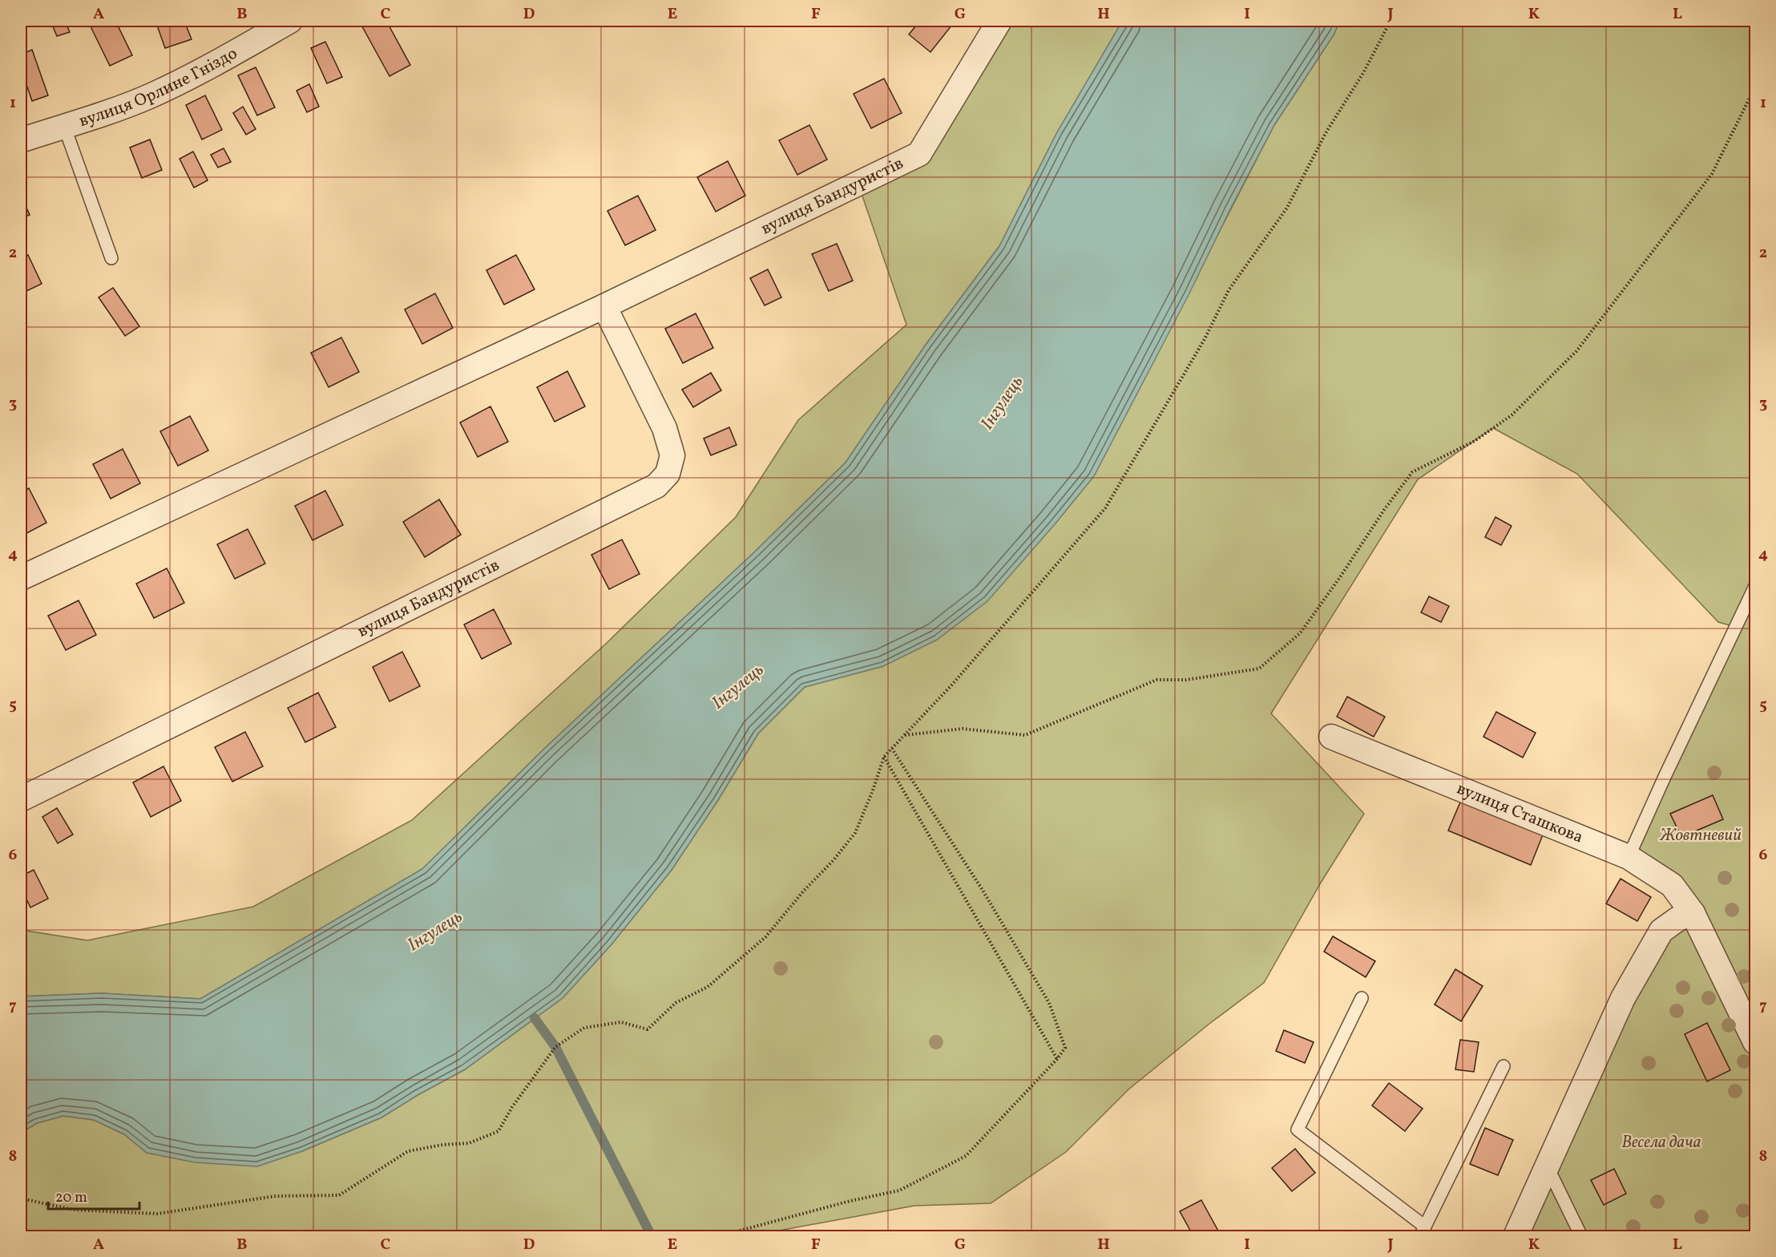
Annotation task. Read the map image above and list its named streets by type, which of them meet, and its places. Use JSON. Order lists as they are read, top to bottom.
{
  "streets": {
    "street": ["вулиця Орлине Гніздо", "вулиця Бандуристів", "вулиця Сташкова"]
  },
  "water": ["Інгулець"],
  "parks": ["Жовтневий", "Весела дача"],
  "scale_bar": "20 m",
  "grid": {
    "columns": [
      "A",
      "B",
      "C",
      "D",
      "E",
      "F",
      "G",
      "H",
      "I",
      "J",
      "K",
      "L"
    ],
    "rows": [
      "1",
      "2",
      "3",
      "4",
      "5",
      "6",
      "7",
      "8"
    ]
  }
}
